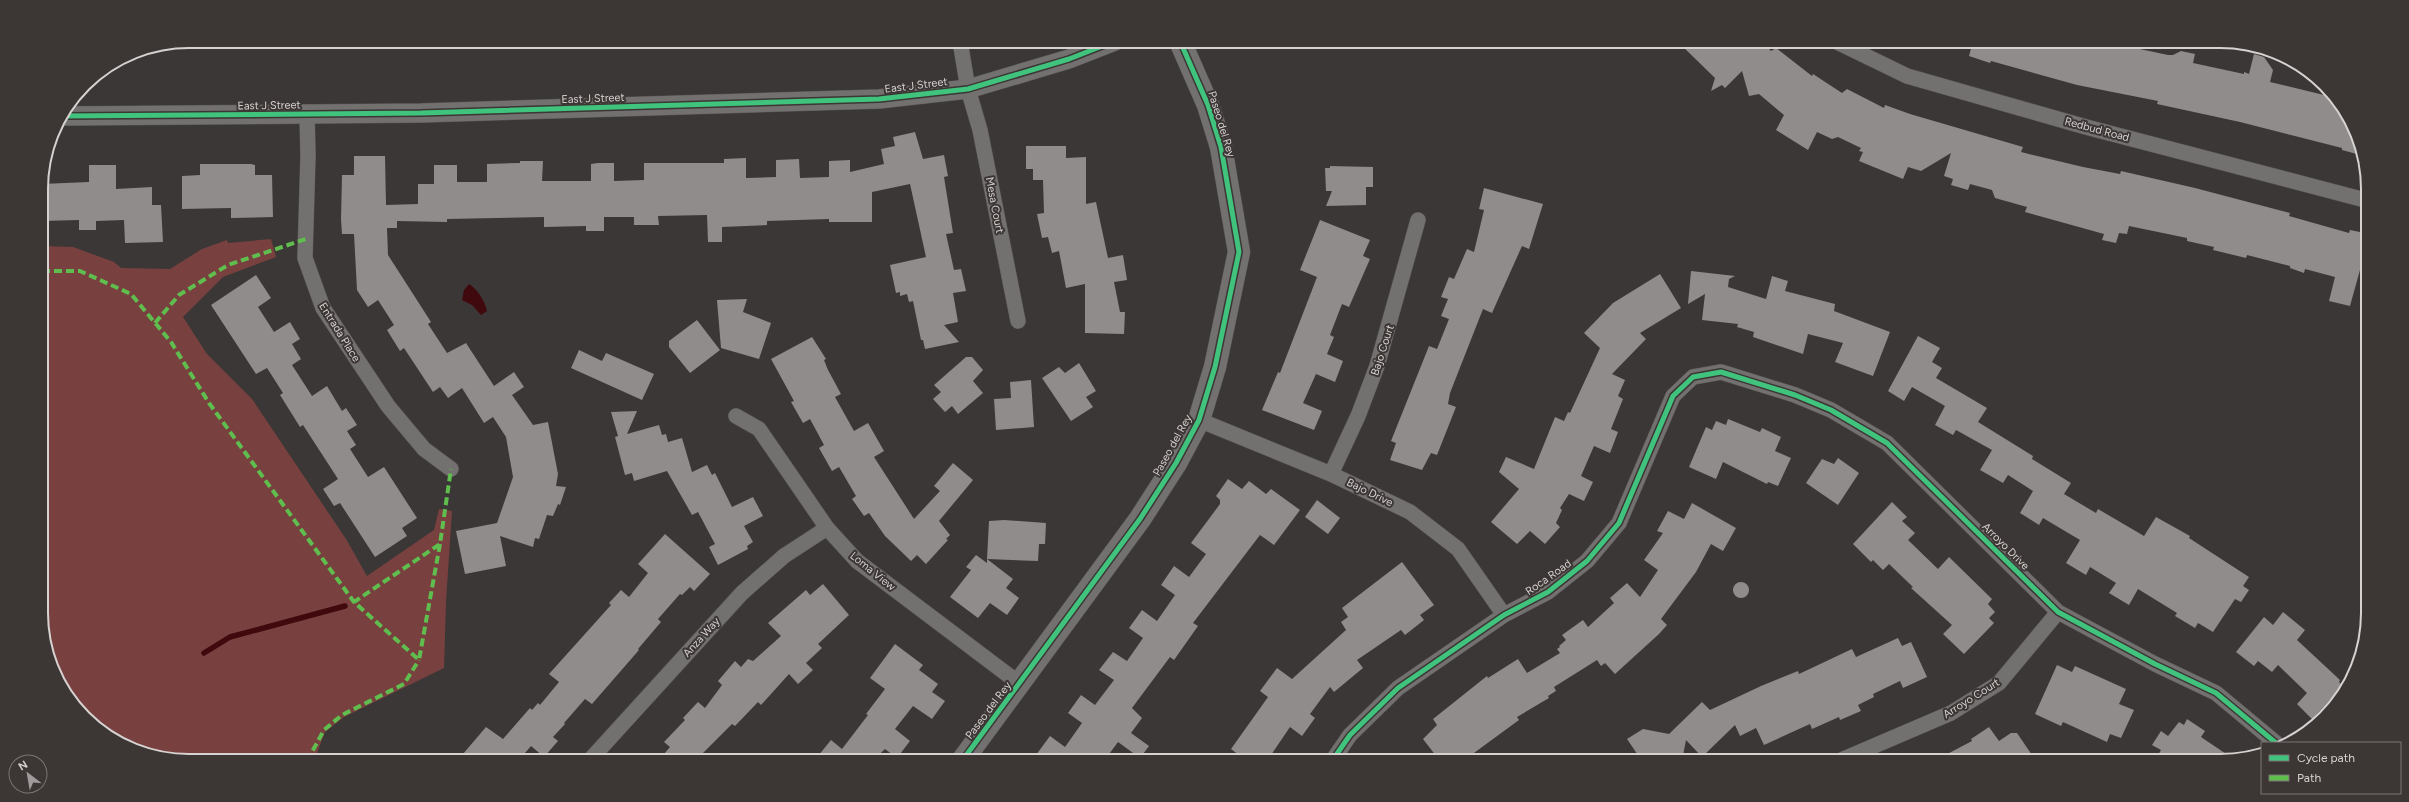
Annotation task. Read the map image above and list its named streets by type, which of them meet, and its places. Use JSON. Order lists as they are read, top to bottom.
{
  "streets": {
    "main road": ["Paseo del Rey"],
    "street": [
      "East J Street",
      "Redbud Road",
      "Mesa Court",
      "Entrada Place",
      "Bajo Court",
      "Bajo Drive",
      "Arroyo Drive",
      "Loma View",
      "Roca Road",
      "Anza Way",
      "Arroyo Court"
    ]
  },
  "crossings": [
    ["East J Street", "Mesa Court"],
    ["East J Street", "Entrada Place"],
    ["Paseo del Rey", "Bajo Drive"],
    ["Paseo del Rey", "Loma View"],
    ["Bajo Court", "Bajo Drive"],
    ["Bajo Drive", "Roca Road"],
    ["Arroyo Drive", "Roca Road"],
    ["Arroyo Drive", "Arroyo Court"],
    ["Loma View", "Anza Way"]
  ],
  "legend": ["Cycle path", "Path"],
  "north": "top left"
}
